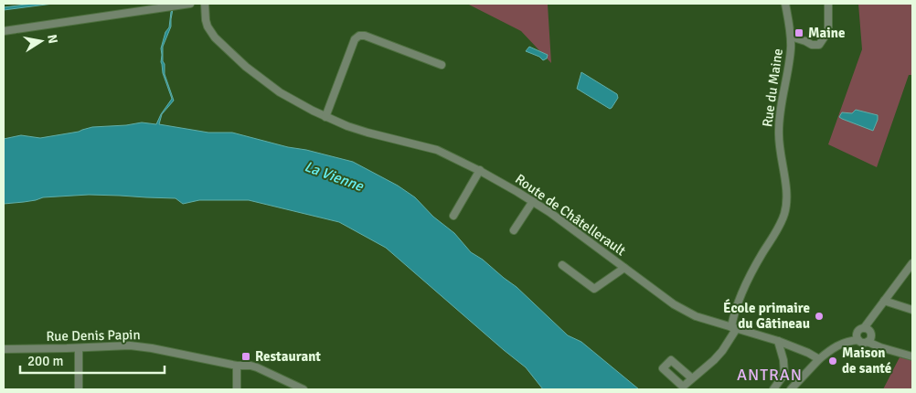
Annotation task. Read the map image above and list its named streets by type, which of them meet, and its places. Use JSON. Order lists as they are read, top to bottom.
{
  "streets": {
    "street": ["Rue du Maine", "Route de Châtellerault", "Rue Denis Papin"]
  },
  "crossings": [
    ["Rue du Maine", "Route de Châtellerault"]
  ],
  "districts": ["ANTRAN"],
  "water": ["La Vienne"],
  "places": {
    "transit": ["Maine", "Restaurant"],
    "other": ["École primaire du Gâtineau", "Maison de santé"]
  },
  "scale_bar": "200 m",
  "north": "right"
}
